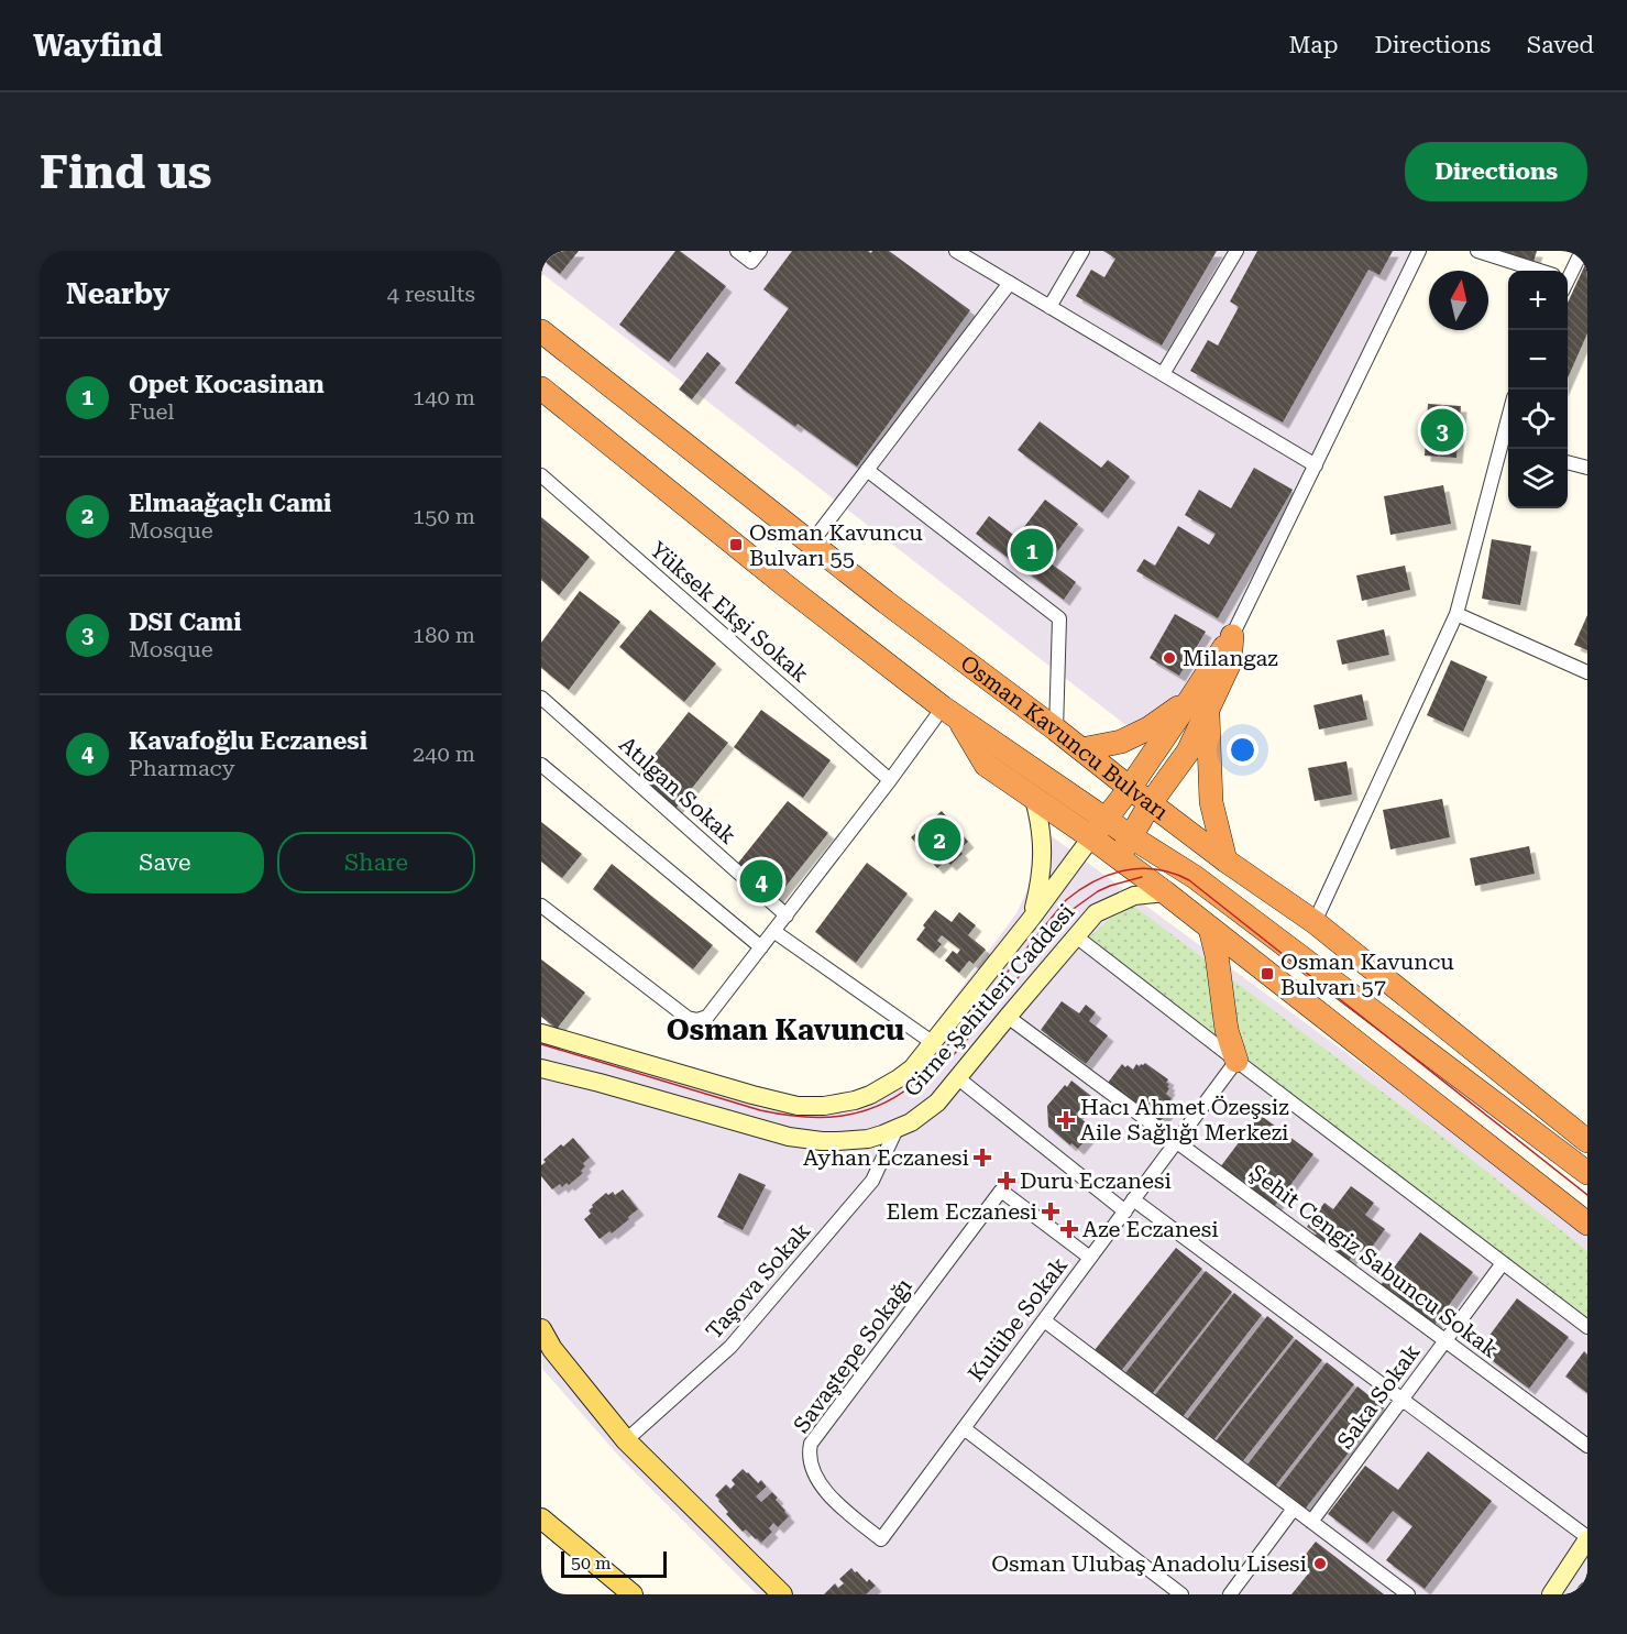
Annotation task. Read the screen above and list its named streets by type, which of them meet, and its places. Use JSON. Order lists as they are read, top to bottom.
{
  "streets": {
    "highway": ["Osman Kavuncu Bulvarı"],
    "street": [
      "Yüksek Ekşi Sokak",
      "Atılgan Sokak",
      "Girne Şehitleri Caddesi",
      "Şehit Cengiz Sabuncu Sokak",
      "Taşova Sokak",
      "Kulübe Sokak",
      "Savaştepe Sokağı",
      "Saka Sokak"
    ]
  },
  "crossings": [
    ["Girne Şehitleri Caddesi", "Şehit Cengiz Sabuncu Sokak"],
    ["Girne Şehitleri Caddesi", "Taşova Sokak"],
    ["Şehit Cengiz Sabuncu Sokak", "Kulübe Sokak"],
    ["Şehit Cengiz Sabuncu Sokak", "Saka Sokak"],
    ["Kulübe Sokak", "Savaştepe Sokağı"]
  ],
  "districts": ["Osman Kavuncu"],
  "places": {
    "transit": ["Osman Kavuncu Bulvarı 55", "Osman Kavuncu Bulvarı 57"],
    "other": ["Milangaz", "Osman Ulubaş Anadolu Lisesi"],
    "health": [
      "Hacı Ahmet Özeşsiz Aile Sağlığı Merkezi",
      "Ayhan Eczanesi",
      "Duru Eczanesi",
      "Elem Eczanesi",
      "Aze Eczanesi"
    ]
  },
  "scale_bar": "50 m",
  "north": "top",
  "page": {
    "header": "Wayfind",
    "nav": ["Map", "Directions", "Saved"],
    "buttons": [
      "Directions",
      ["Save", "Share"]
    ],
    "title": "Find us",
    "heading": ["Nearby", "4 results"],
    "map_buttons": ["+", "−"],
    "list": [
      {
        "mark": "1",
        "name": "Opet Kocasinan",
        "note": "Fuel",
        "value": "140 m"
      },
      {
        "mark": "2",
        "name": "Elmaağaçlı Cami",
        "note": "Mosque",
        "value": "150 m"
      },
      {
        "mark": "3",
        "name": "DSI Cami",
        "note": "Mosque",
        "value": "180 m"
      },
      {
        "mark": "4",
        "name": "Kavafoğlu Eczanesi",
        "note": "Pharmacy",
        "value": "240 m"
      }
    ],
    "pins": [
      "3",
      "1",
      "2",
      "4"
    ],
    "scale": "50 m"
  }
}
